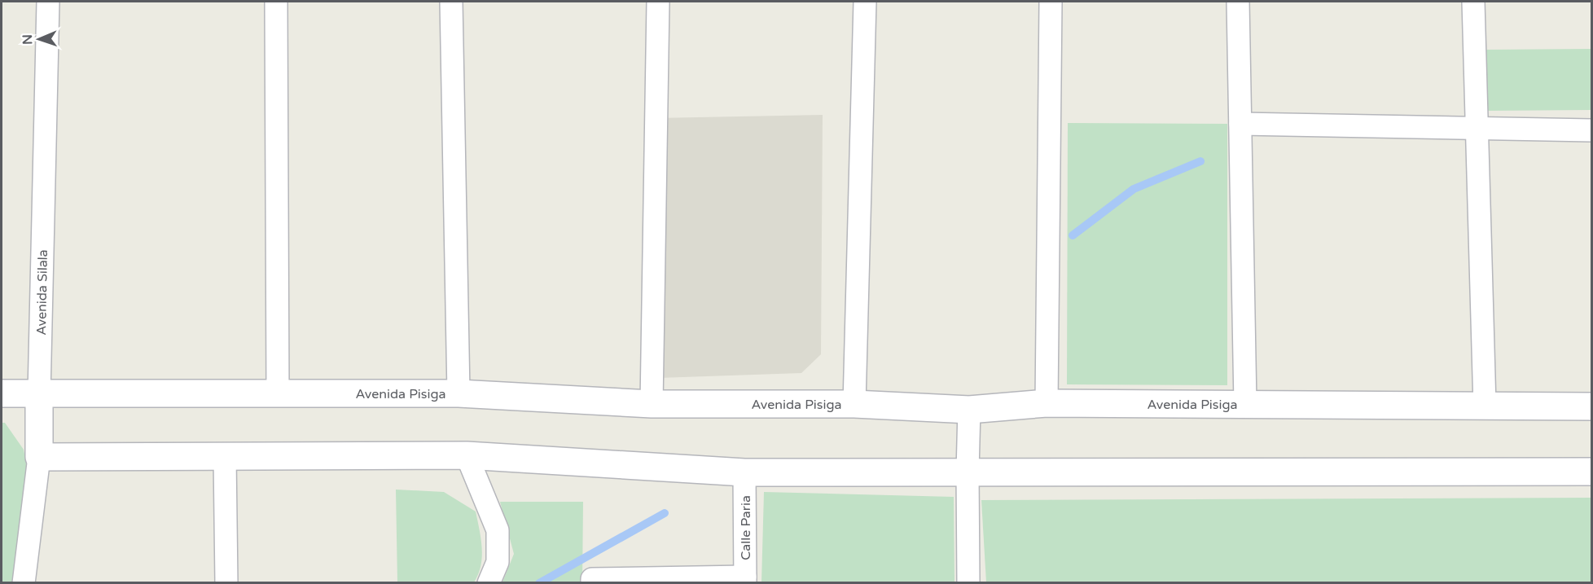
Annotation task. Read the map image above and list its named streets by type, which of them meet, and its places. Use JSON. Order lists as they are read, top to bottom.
{
  "streets": {
    "street": ["Avenida Silala", "Avenida Pisiga", "Calle Paria"]
  },
  "crossings": [
    ["Avenida Silala", "Avenida Pisiga"]
  ],
  "north": "left"
}
